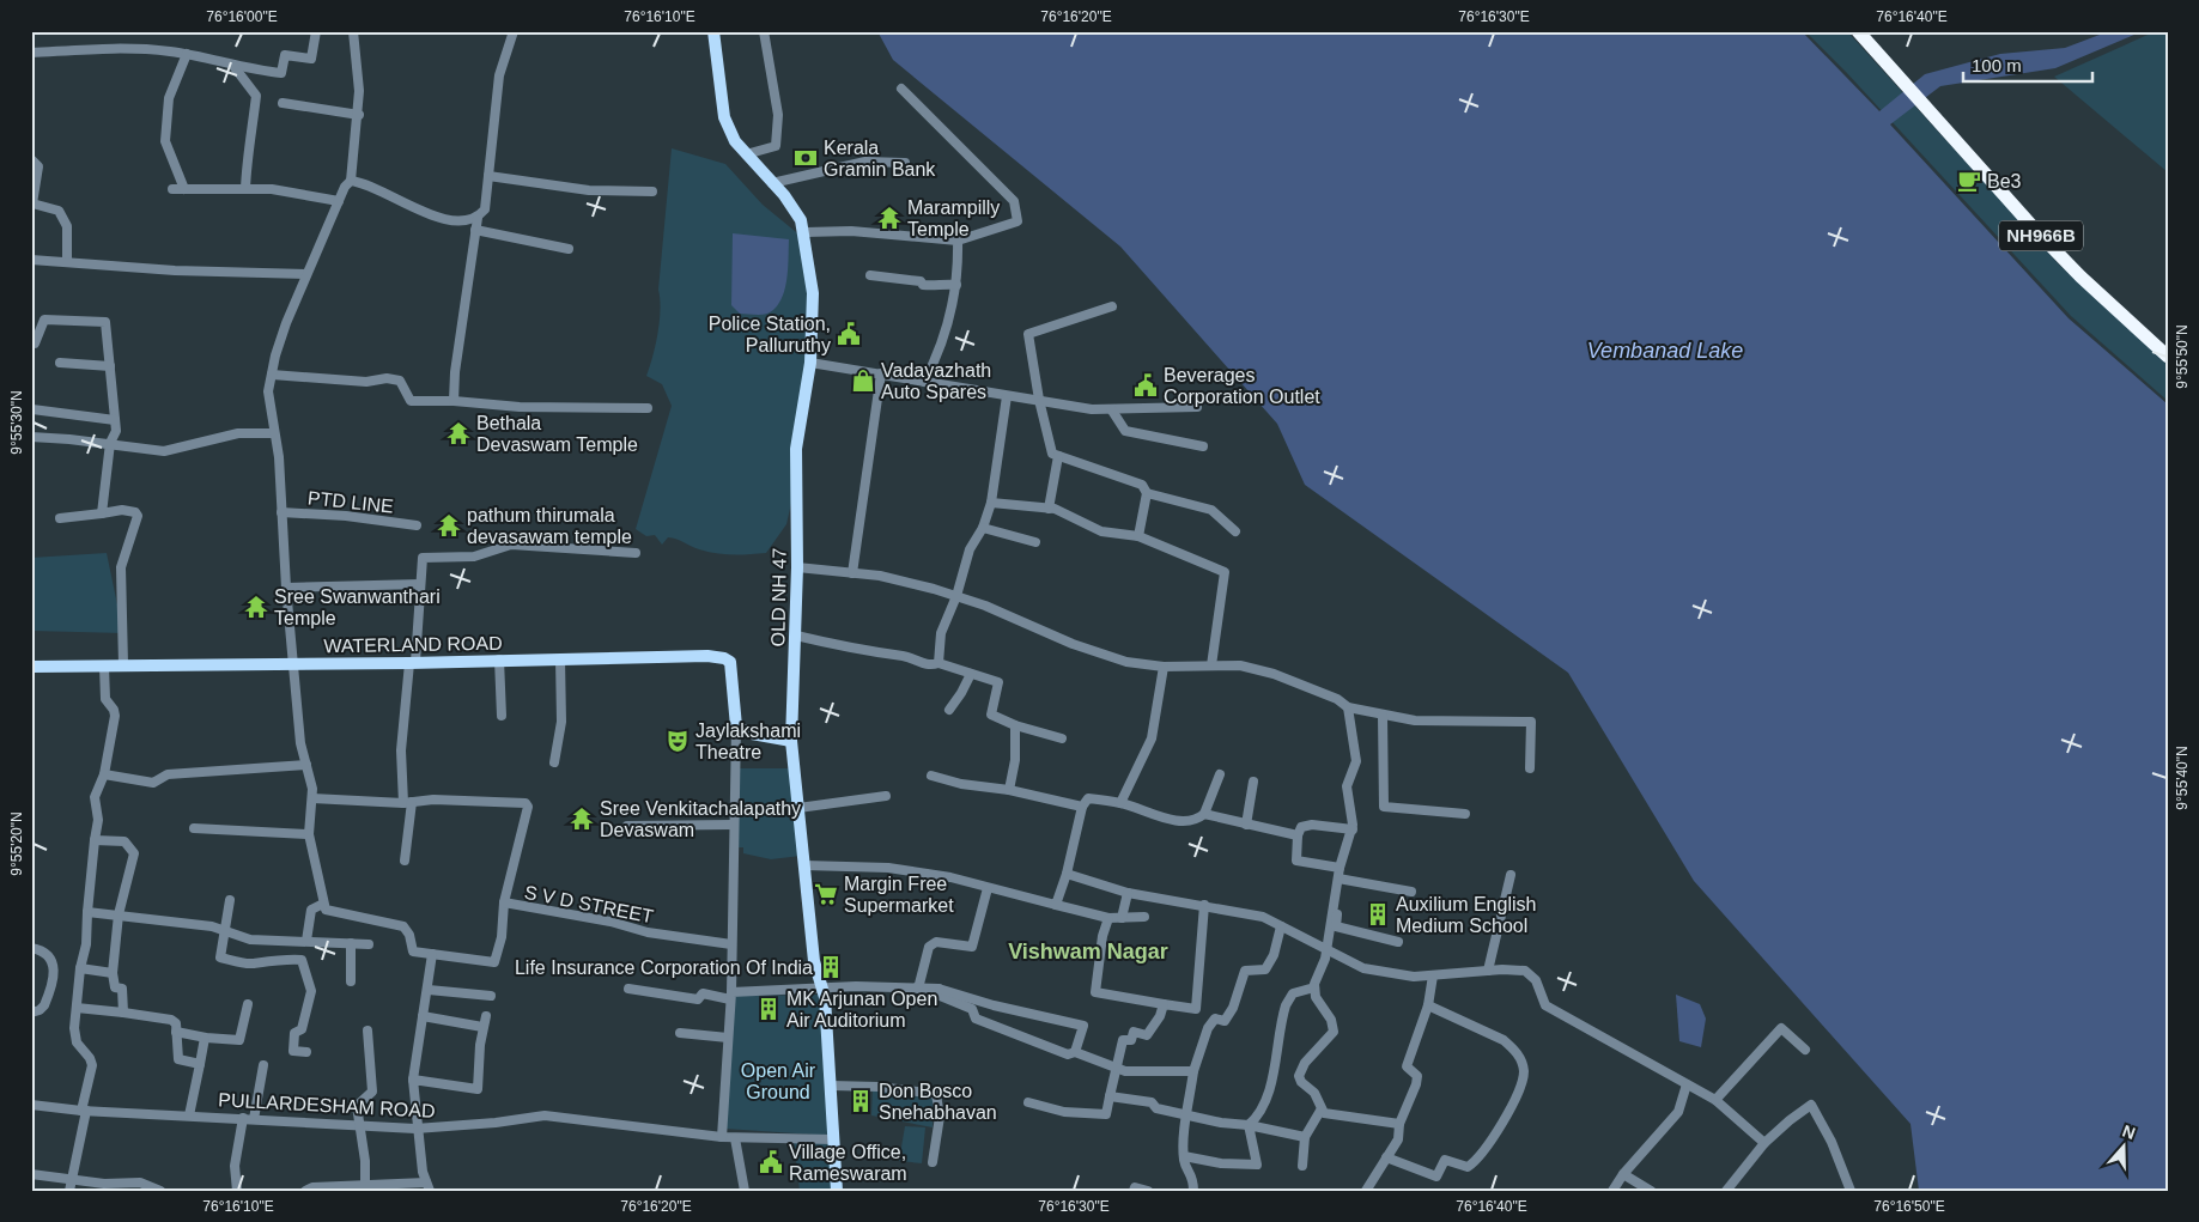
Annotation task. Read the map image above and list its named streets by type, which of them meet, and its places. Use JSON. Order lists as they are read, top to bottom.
{
  "streets": {
    "highway": ["NH966B"],
    "main road": ["OLD NH 47", "WATERLAND ROAD"],
    "street": ["PTD LINE", "S V D STREET", "PULLARDESHAM ROAD"]
  },
  "crossings": [
    ["OLD NH 47", "PULLARDESHAM ROAD"]
  ],
  "districts": ["Vishwam Nagar"],
  "water": ["Vembanad Lake"],
  "parks": ["Open Air Ground"],
  "places": {
    "bank": ["Kerala Gramin Bank"],
    "cafe": ["Be3"],
    "temple": [
      "Marampilly Temple",
      "Bethala Devaswam Temple",
      "pathum thirumala devasawam temple",
      "Sree Swanwanthari Temple",
      "Sree Venkitachalapathy Devaswam"
    ],
    "public building": ["Police Station, Palluruthy", "Beverages Corporation Outlet", "Village Office, Rameswaram"],
    "shop": ["Vadayazhath Auto Spares"],
    "theatre": ["Jaylakshami Theatre"],
    "supermarket": ["Margin Free Supermarket"],
    "building": [
      "Auxilium English Medium School",
      "Life Insurance Corporation Of India",
      "MK Arjunan Open Air Auditorium",
      "Don Bosco Snehabhavan"
    ]
  },
  "scale_bar": "100 m",
  "north": "top",
  "coordinates": [
    "76°16'00\"E",
    "76°16'10\"E",
    "76°16'20\"E",
    "76°16'30\"E",
    "76°16'40\"E",
    "9°55'50\"N",
    "9°55'30\"N",
    "9°55'40\"N",
    "9°55'20\"N",
    "76°16'50\"E"
  ]
}
